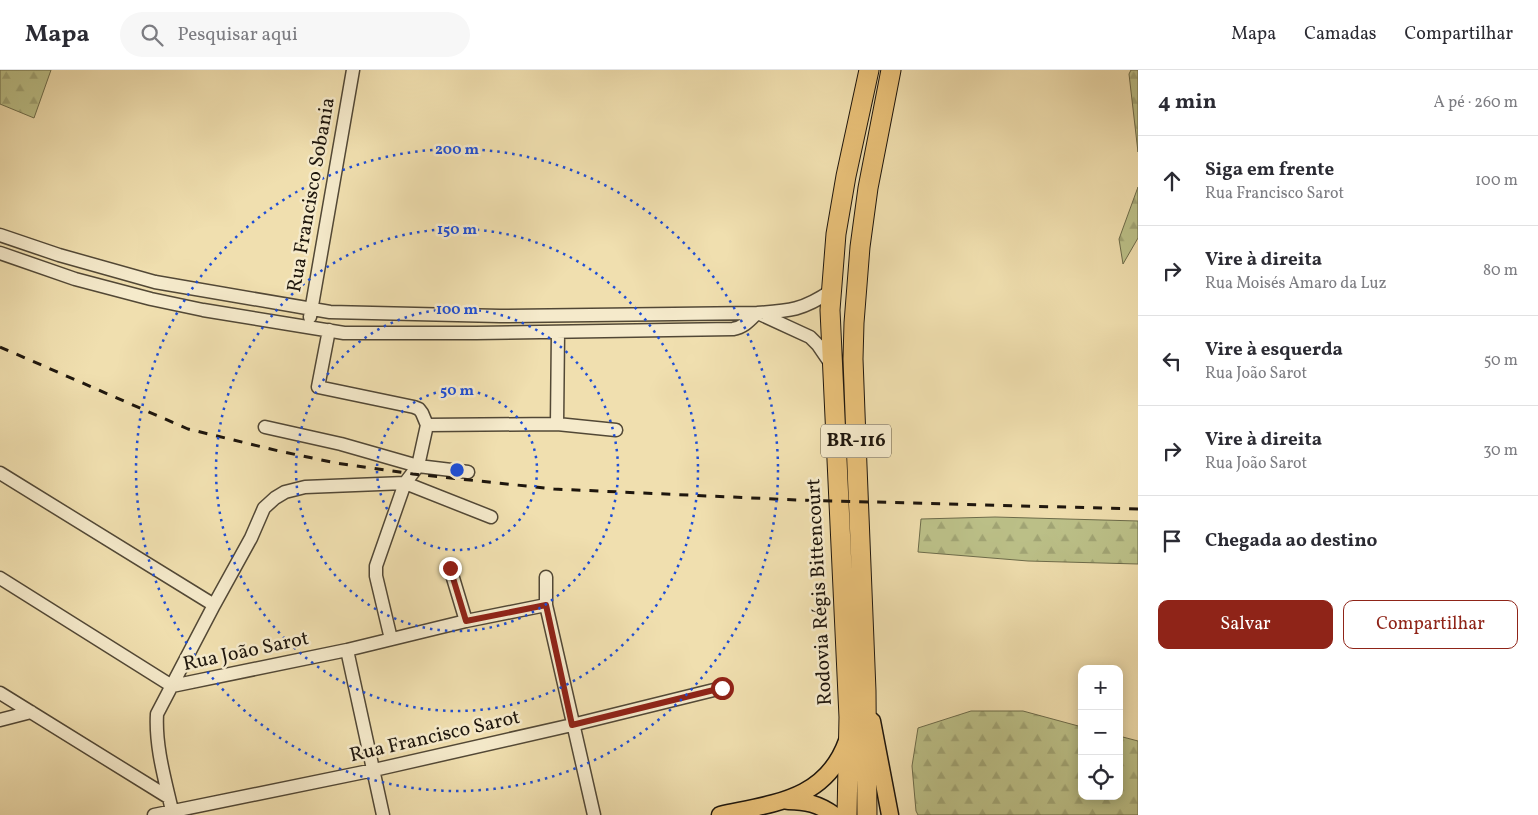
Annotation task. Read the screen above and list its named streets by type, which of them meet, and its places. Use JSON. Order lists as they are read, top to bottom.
{
  "streets": {
    "highway": ["BR-116", "Rodovia Régis Bittencourt"],
    "street": ["Rua Francisco Sobania", "Rua João Sarot", "Rua Francisco Sarot"]
  },
  "page": {
    "header": "Mapa",
    "search": "Pesquisar aqui",
    "nav": ["Mapa", "Camadas", "Compartilhar"],
    "heading": ["4 min", "A pé · 260 m"],
    "list": [
      ["Siga em frente", "Rua Francisco Sarot", "100 m"],
      ["Vire à direita", "Rua Moisés Amaro da Luz", "80 m"],
      ["Vire à esquerda", "Rua João Sarot", "50 m"],
      ["Vire à direita", "Rua João Sarot", "30 m"],
      "Chegada ao destino"
    ],
    "buttons": ["Salvar", "Compartilhar"],
    "map_buttons": ["+", "−"]
  },
  "rings": [
    "200 m",
    "150 m",
    "100 m",
    "50 m"
  ]
}
